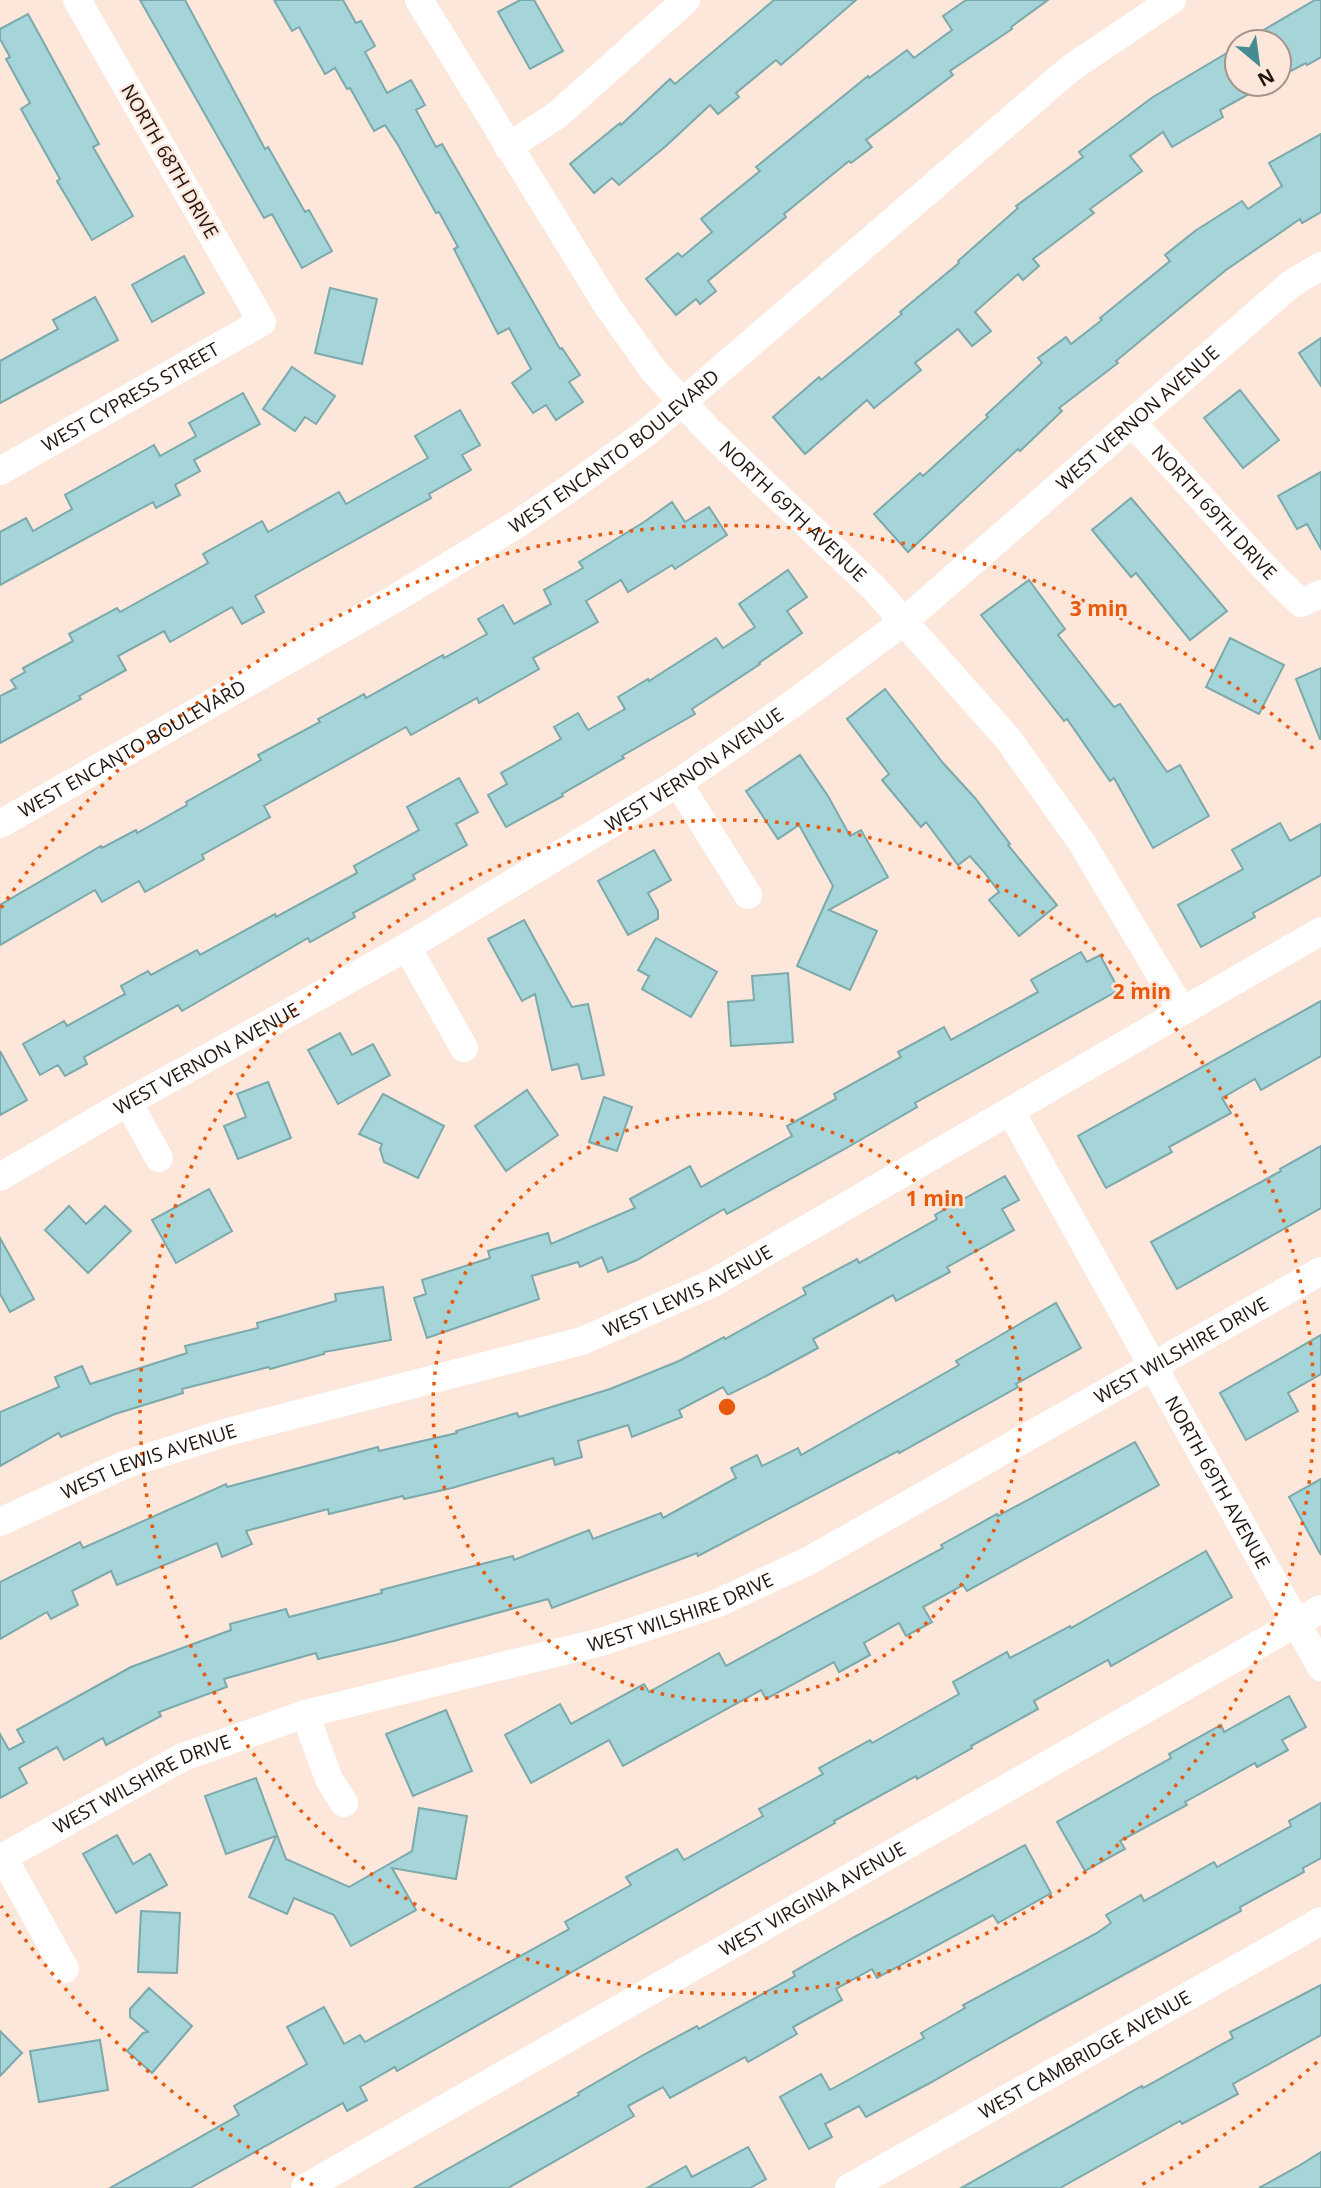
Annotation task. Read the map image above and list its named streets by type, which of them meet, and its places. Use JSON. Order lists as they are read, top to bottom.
{
  "streets": {
    "street": [
      "NORTH 68TH DRIVE",
      "WEST CYPRESS STREET",
      "WEST VERNON AVENUE",
      "WEST ENCANTO BOULEVARD",
      "NORTH 69TH AVENUE",
      "NORTH 69TH DRIVE",
      "WEST LEWIS AVENUE",
      "WEST WILSHIRE DRIVE",
      "WEST VIRGINIA AVENUE",
      "WEST CAMBRIDGE AVENUE"
    ]
  },
  "crossings": [
    ["NORTH 68TH DRIVE", "WEST CYPRESS STREET"],
    ["WEST VERNON AVENUE", "NORTH 69TH AVENUE"],
    ["WEST VERNON AVENUE", "NORTH 69TH DRIVE"],
    ["WEST ENCANTO BOULEVARD", "NORTH 69TH AVENUE"],
    ["NORTH 69TH AVENUE", "WEST LEWIS AVENUE"],
    ["NORTH 69TH AVENUE", "WEST WILSHIRE DRIVE"],
    ["NORTH 69TH AVENUE", "WEST VIRGINIA AVENUE"]
  ],
  "north": "bottom right",
  "rings": ["3 min", "2 min", "1 min"]
}
